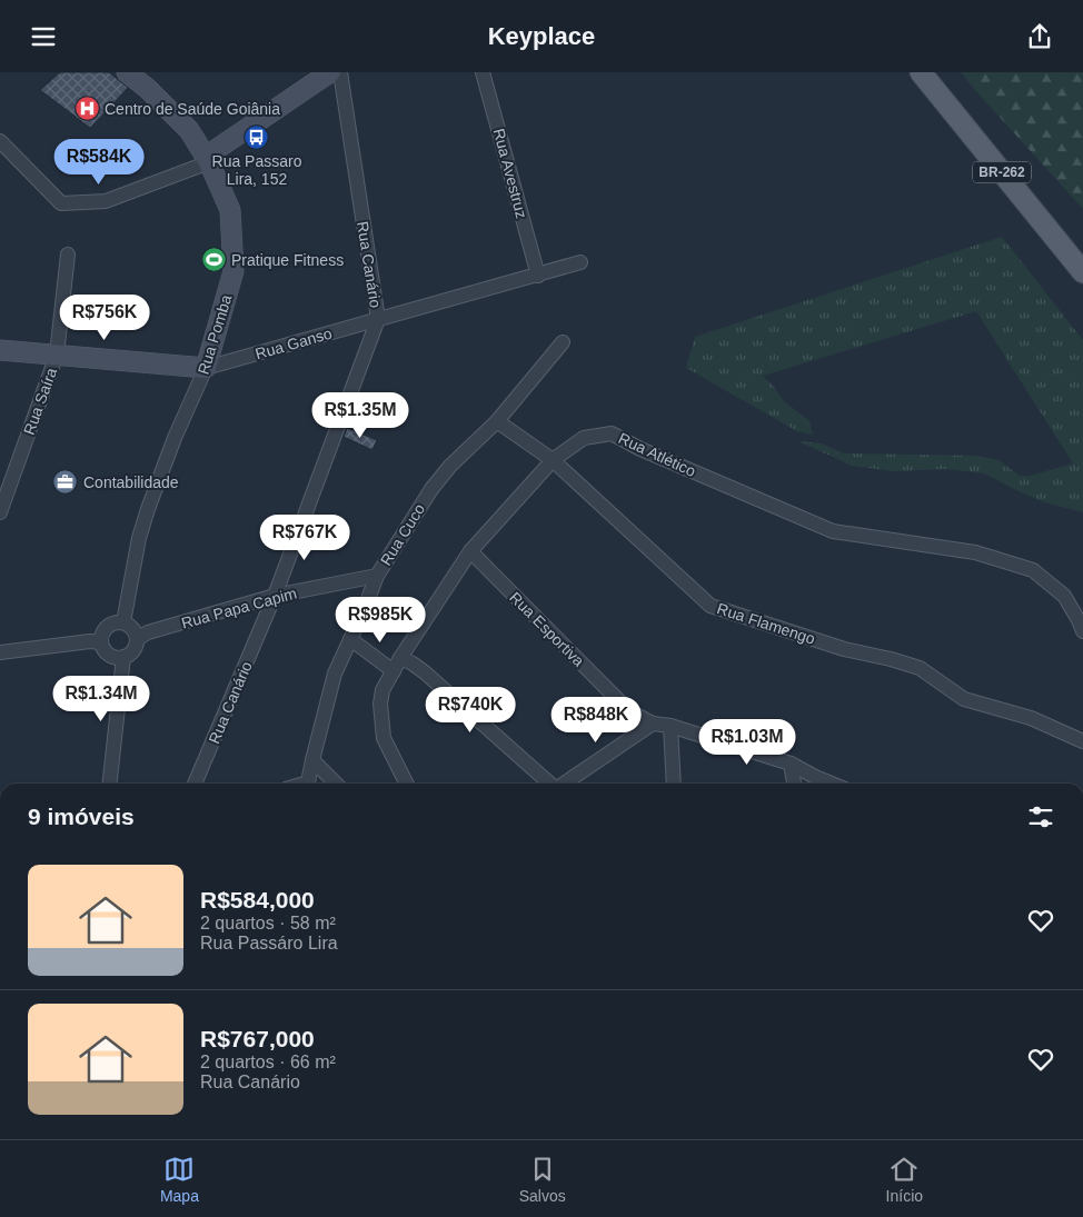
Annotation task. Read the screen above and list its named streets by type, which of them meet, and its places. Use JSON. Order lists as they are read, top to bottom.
{
  "streets": {
    "main road": ["BR-262"],
    "street": [
      "Rua Avestruz",
      "Rua Canário",
      "Rua Pomba",
      "Rua Ganso",
      "Rua Saíra",
      "Rua Atlético",
      "Rua Cuco",
      "Rua Papa Capim",
      "Rua Flamengo",
      "Rua Esportiva"
    ]
  },
  "crossings": [
    ["Rua Avestruz", "Rua Ganso"],
    ["Rua Canário", "Rua Ganso"],
    ["Rua Canário", "Rua Papa Capim"],
    ["Rua Pomba", "Rua Ganso"],
    ["Rua Pomba", "Rua Papa Capim"],
    ["Rua Ganso", "Rua Saíra"],
    ["Rua Atlético", "Rua Flamengo"],
    ["Rua Atlético", "Rua Esportiva"],
    ["Rua Cuco", "Rua Papa Capim"],
    ["Rua Cuco", "Rua Flamengo"]
  ],
  "places": {
    "hospital": ["Centro de Saúde Goiânia"],
    "bus stop": ["Rua Passaro Lira, 152"],
    "sports": ["Pratique Fitness"],
    "office": ["Contabilidade"]
  },
  "page": {
    "header": "Keyplace",
    "price": [
      "R$584K",
      "R$756K",
      "R$1.35M",
      "R$767K",
      "R$985K",
      "R$1.34M",
      "R$740K",
      "R$848K",
      "R$1.03M"
    ],
    "heading": "9 imóveis",
    "list": [
      {
        "name": "R$584,000",
        "note": "2 quartos · 58 m² · Rua Passáro Lira"
      },
      {
        "name": "R$767,000",
        "note": "2 quartos · 66 m² · Rua Canário"
      }
    ],
    "tabs": ["Mapa", "Salvos", "Início"]
  }
}
